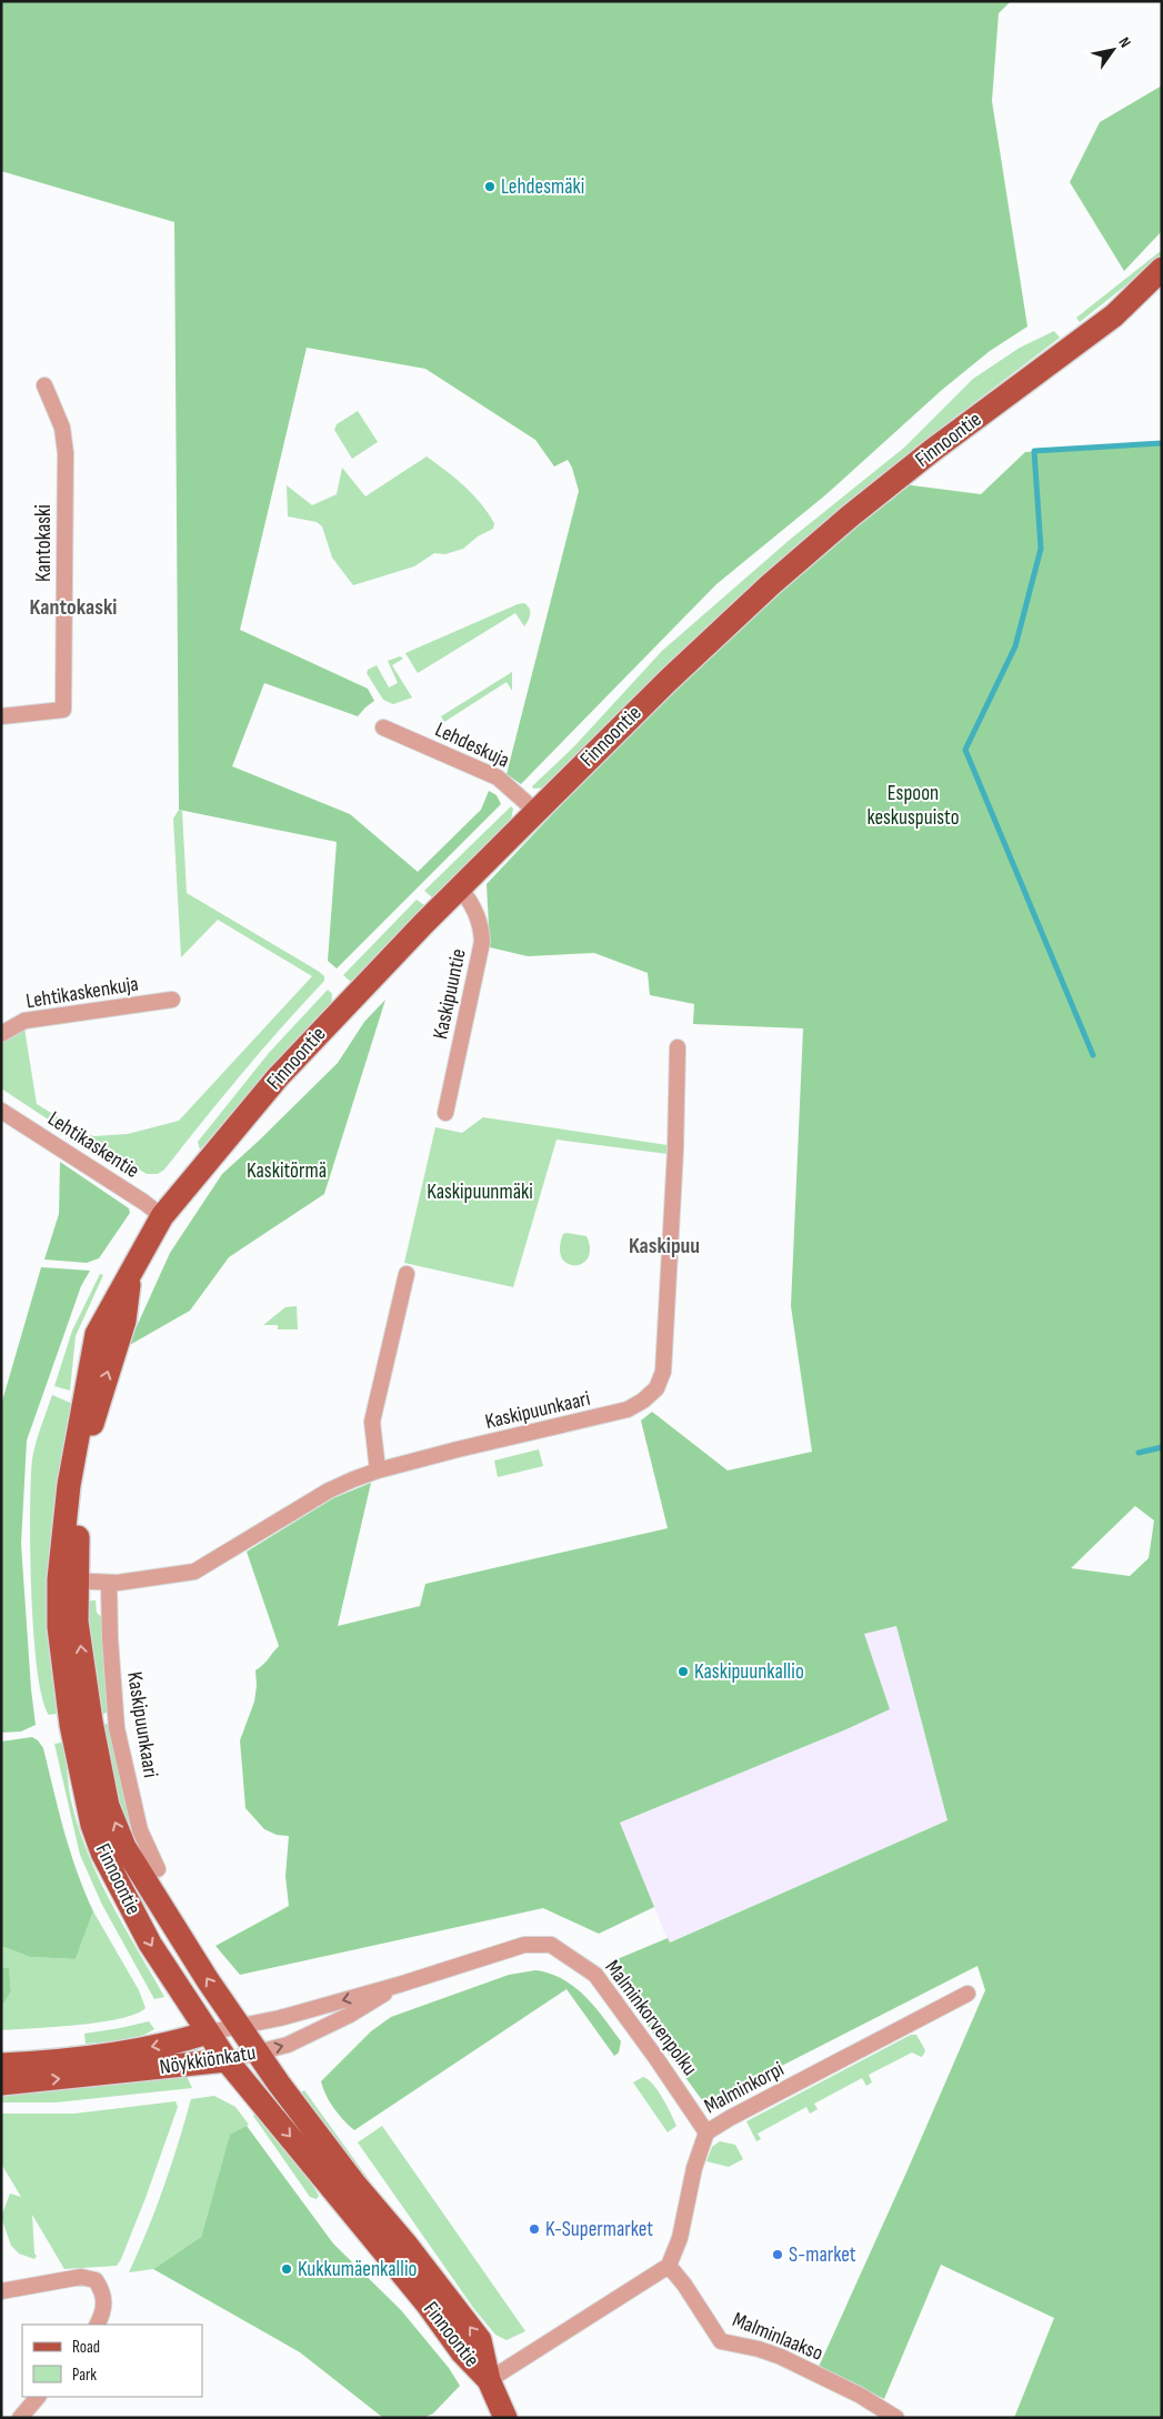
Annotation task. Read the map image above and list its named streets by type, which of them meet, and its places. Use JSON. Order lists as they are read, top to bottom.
{
  "streets": {
    "main road": ["Finnoontie", "Nöykkiönkatu"],
    "street": [
      "Kantokaski",
      "Lehdeskuja",
      "Lehtikaskenkuja",
      "Kaskipuuntie",
      "Lehtikaskentie",
      "Kaskipuunkaari",
      "Malminkorvenpolku",
      "Malminkorpi",
      "Malminlaakso"
    ]
  },
  "crossings": [
    ["Finnoontie", "Lehdeskuja"],
    ["Finnoontie", "Kaskipuuntie"],
    ["Finnoontie", "Lehtikaskentie"],
    ["Finnoontie", "Kaskipuunkaari"],
    ["Finnoontie", "Nöykkiönkatu"],
    ["Malminkorvenpolku", "Nöykkiönkatu"],
    ["Malminkorvenpolku", "Malminkorpi"],
    ["Malminkorpi", "Malminlaakso"]
  ],
  "districts": ["Kantokaski", "Kaskipuu"],
  "parks": ["Espoon keskuspuisto", "Kaskitörmä", "Kaskipuunmäki"],
  "places": [
    "Lehdesmäki",
    "Kaskipuunkallio",
    "K-Supermarket",
    "S-market",
    "Kukkumäenkallio"
  ],
  "legend": ["Road", "Park"],
  "north": "top right"
}
